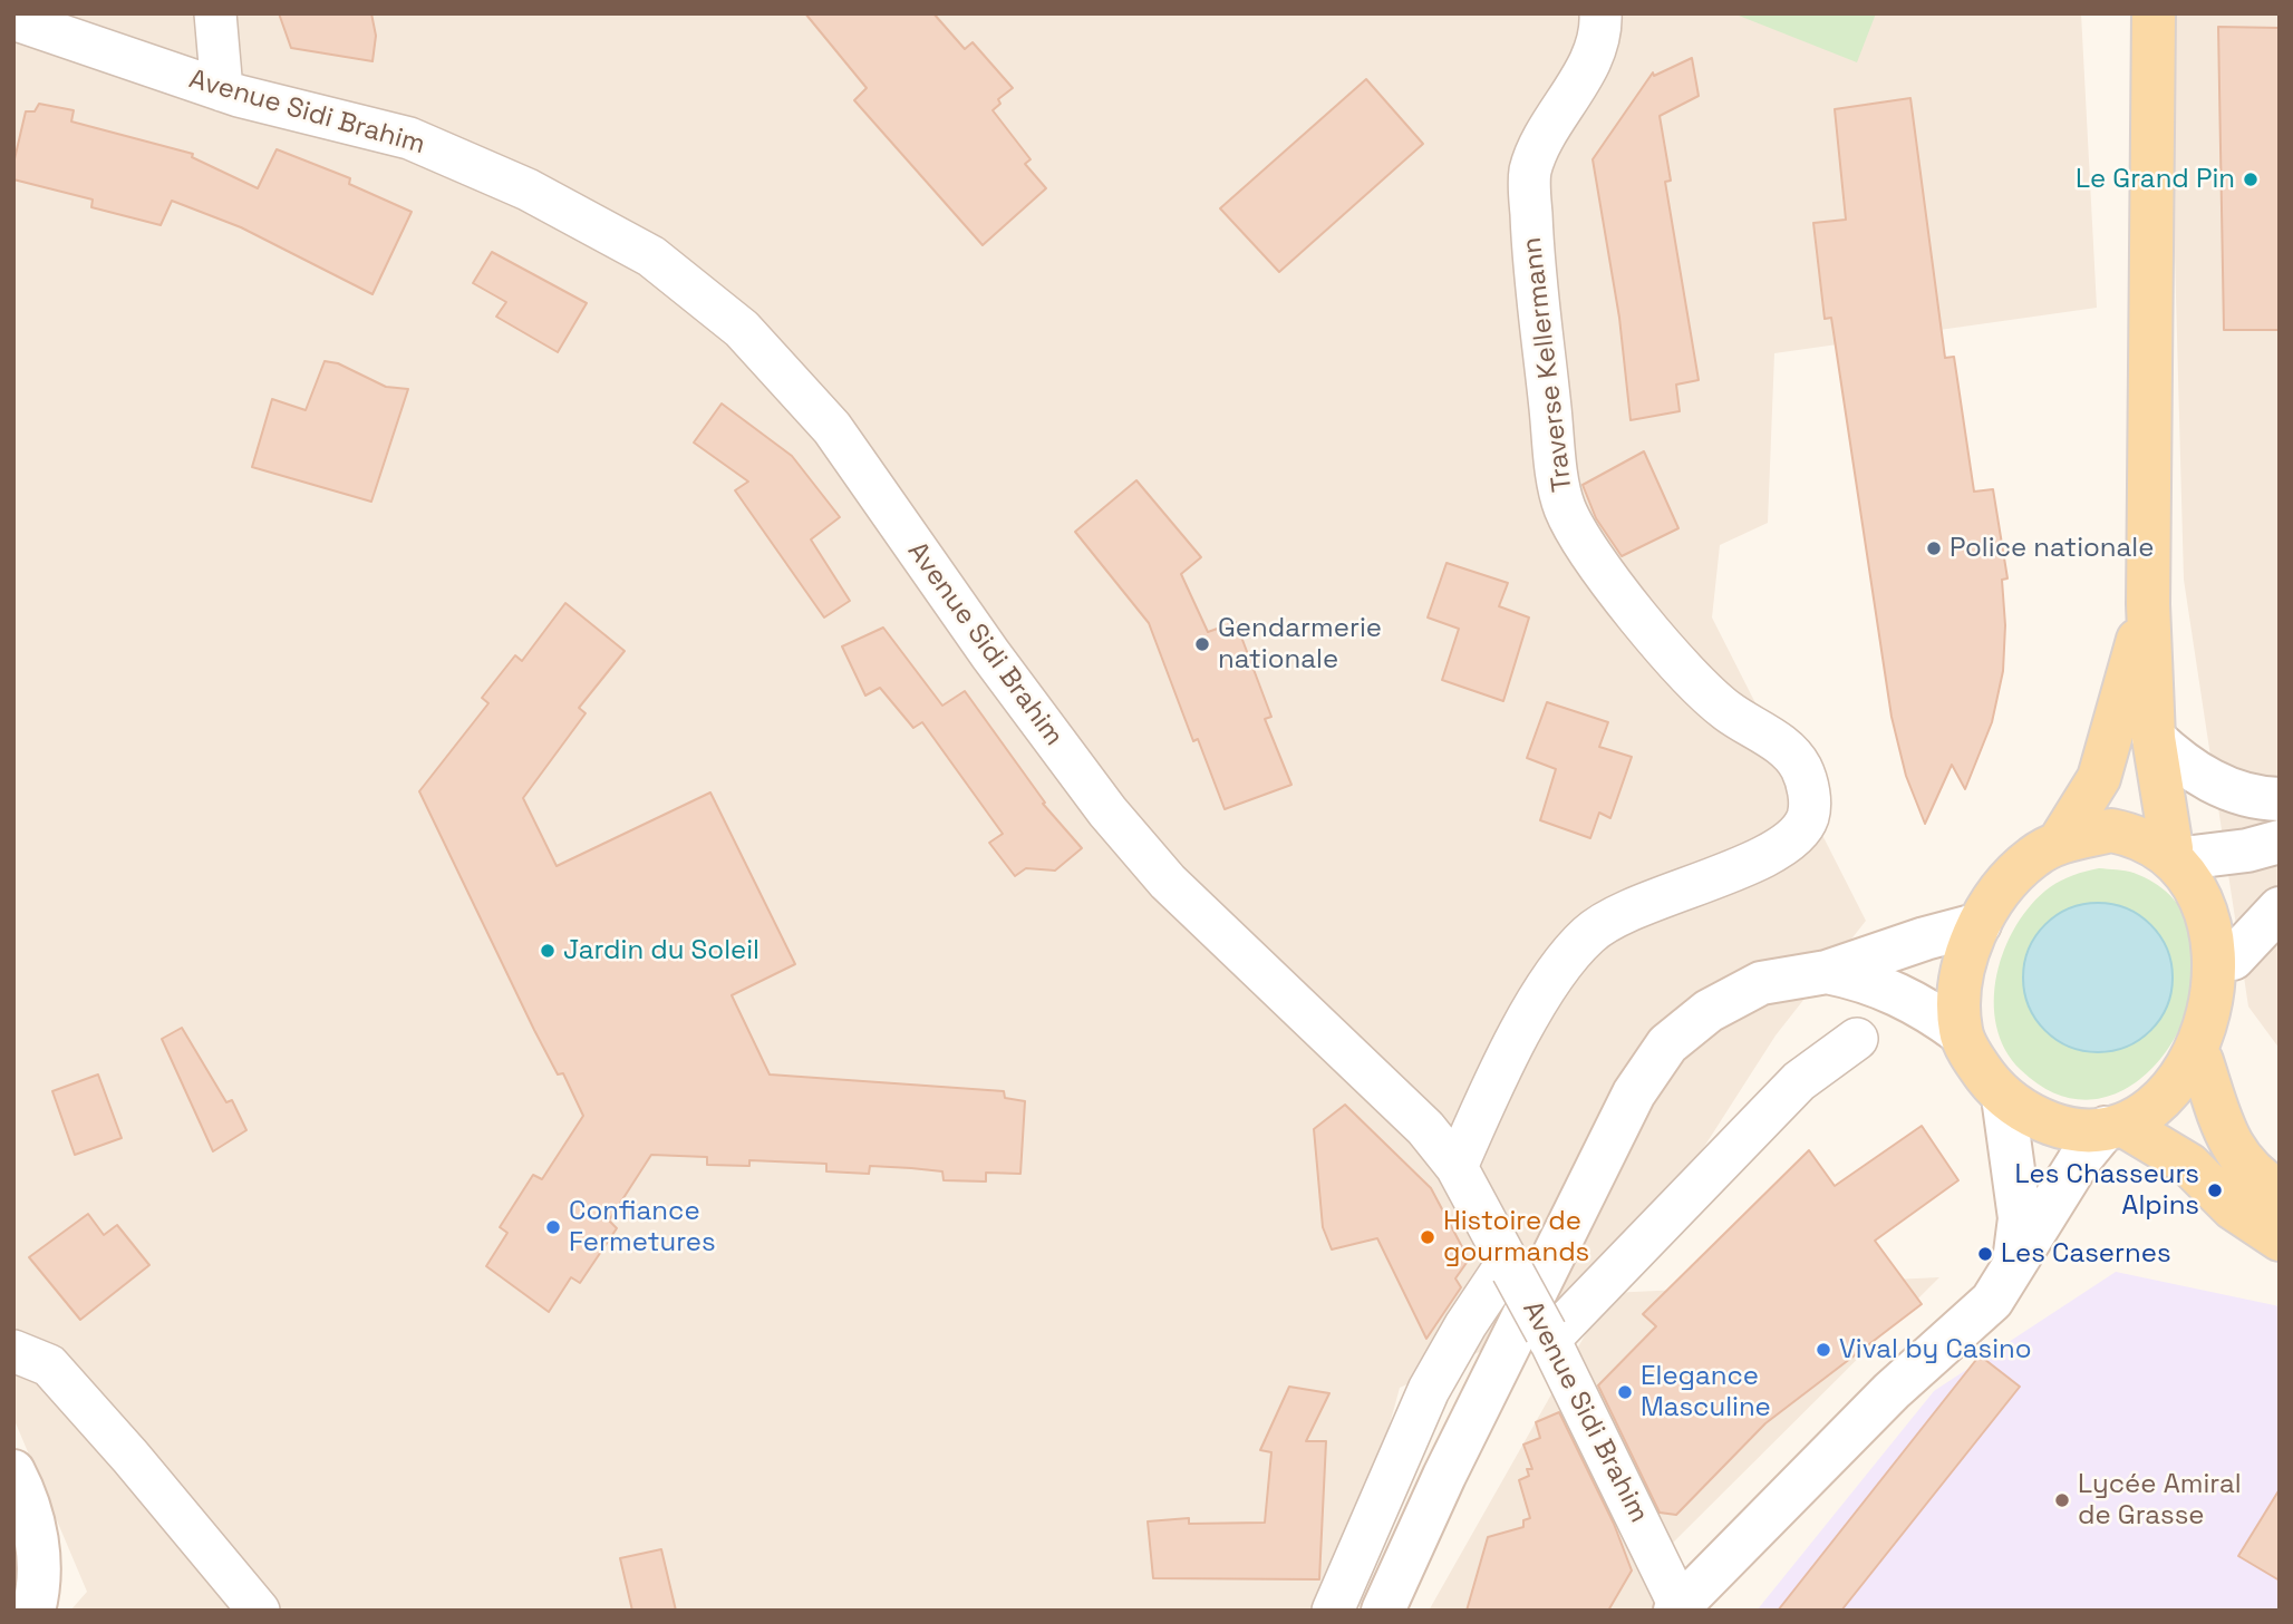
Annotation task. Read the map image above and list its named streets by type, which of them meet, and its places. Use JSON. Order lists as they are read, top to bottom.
{
  "streets": {
    "street": ["Avenue Sidi Brahim", "Traverse Kellermann"]
  },
  "crossings": [
    ["Avenue Sidi Brahim", "Traverse Kellermann"]
  ],
  "places": [
    "Le Grand Pin",
    "Police nationale",
    "Gendarmerie nationale",
    "Jardin du Soleil",
    "Les Chasseurs Alpins",
    "Confiance Fermetures",
    "Histoire de gourmands",
    "Les Casernes",
    "Vival by Casino",
    "Elegance Masculine",
    "Lycée Amiral de Grasse"
  ]
}
